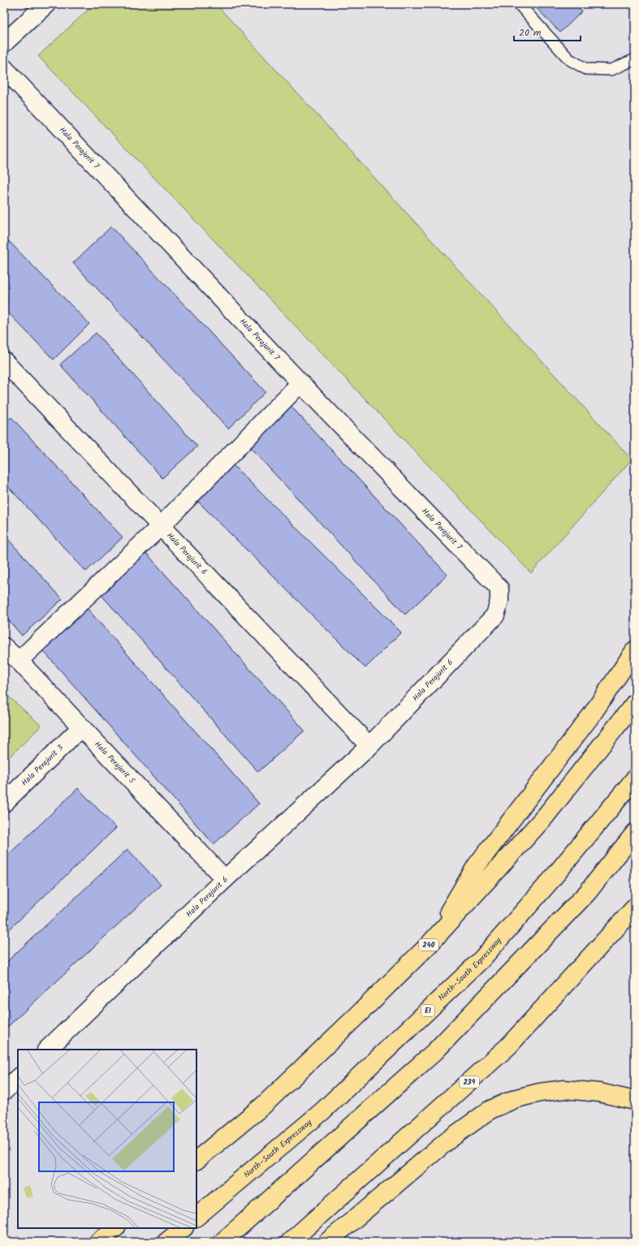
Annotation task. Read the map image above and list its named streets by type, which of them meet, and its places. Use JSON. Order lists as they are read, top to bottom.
{
  "streets": {
    "main road": [
      "240",
      "North–South Expressway",
      "E1",
      "239"
    ],
    "street": [
      "Hala Perajurit 7",
      "Hala Perajurit 6",
      "Hala Perajurit 5",
      "Hala Perajurit 3"
    ]
  },
  "crossings": [
    ["Hala Perajurit 7", "Hala Perajurit 6"],
    ["Hala Perajurit 6", "Hala Perajurit 5"],
    ["Hala Perajurit 5", "Hala Perajurit 3"]
  ],
  "scale_bar": "20 m"
}
